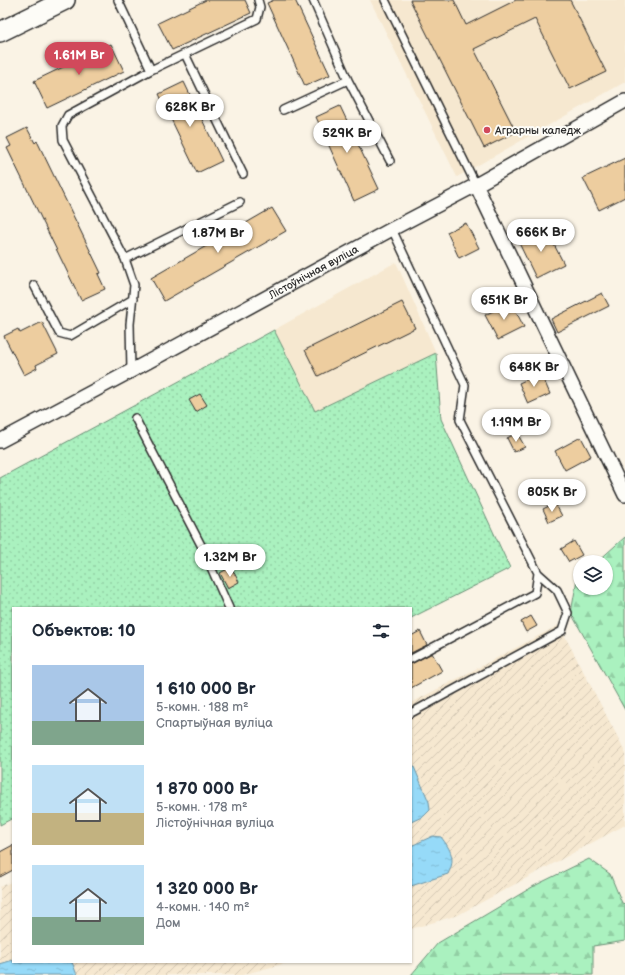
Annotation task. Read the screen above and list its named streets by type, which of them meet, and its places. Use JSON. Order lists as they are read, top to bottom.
{
  "streets": {
    "street": ["Лістоўнічная вуліца"]
  },
  "places": ["Аграрны каледж"],
  "page": {
    "price": [
      "1.61M Br",
      "628K Br",
      "529K Br",
      "666K Br",
      "1.87M Br",
      "651K Br",
      "648K Br",
      "1.19M Br",
      "805K Br",
      "1.32M Br"
    ],
    "heading": "Объектов: 10",
    "list": [
      {
        "name": "1 610 000 Br",
        "note": "5-комн. · 188 m² · Спартыўная вуліца"
      },
      {
        "name": "1 870 000 Br",
        "note": "5-комн. · 178 m² · Лістоўнічная вуліца"
      },
      {
        "name": "1 320 000 Br",
        "note": "4-комн. · 140 m² · Дом"
      }
    ]
  }
}
